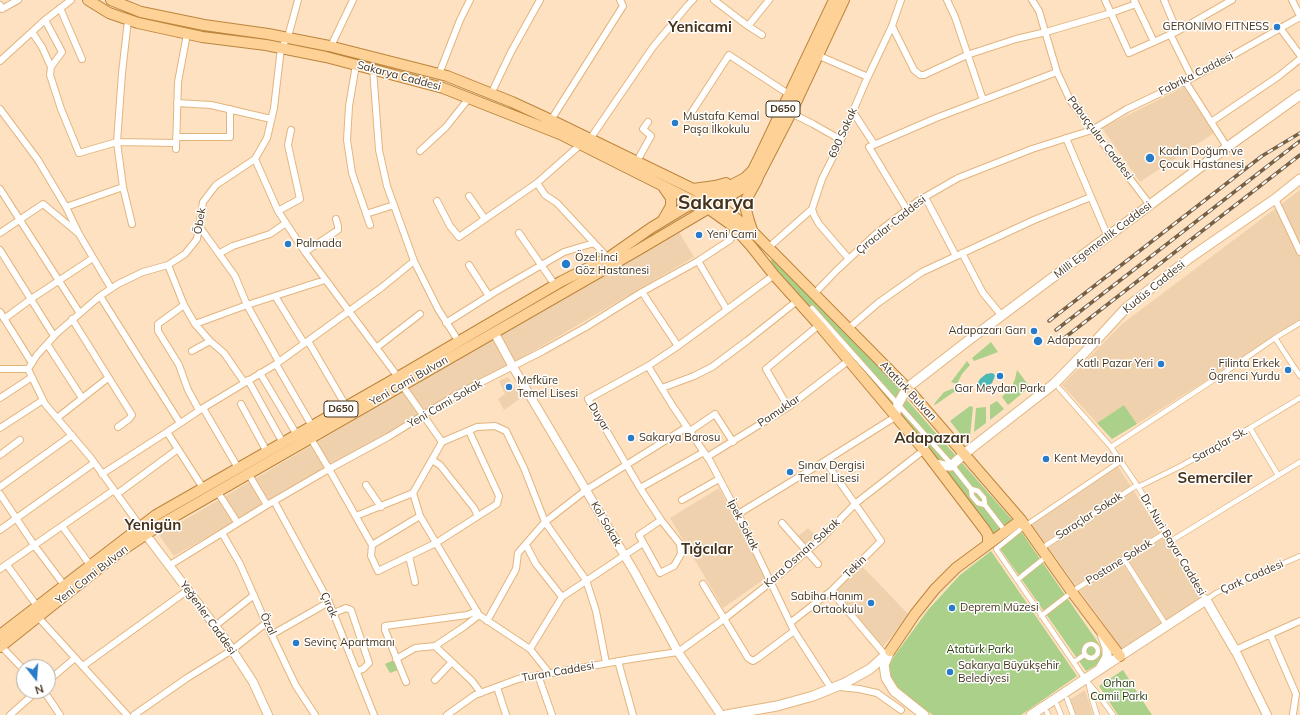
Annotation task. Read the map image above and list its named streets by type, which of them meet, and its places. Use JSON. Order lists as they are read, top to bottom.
{
  "streets": {
    "main road": [
      "Sakarya Caddesi",
      "D650",
      "Milli Egemenlik Caddesi",
      "Kudüs Caddesi",
      "Yeni Cami Bulvarı",
      "Atatürk Bulvarı",
      "Dr. Nuri Bayar Caddesi"
    ],
    "street": [
      "Fabrika Caddesi",
      "690 Sokak",
      "Pabuççular Caddesi",
      "Öbek",
      "Çıracılar Caddesi",
      "Yeni Cami Sokak",
      "Pamuklar",
      "Duyar",
      "Saraçlar Sk.",
      "Saraçlar Sokak",
      "Kol Sokak",
      "İpek Sokak",
      "Kara Osman Sokak",
      "Postane Sokak",
      "Tekin",
      "Çark Caddesi",
      "Çırak",
      "Yeğenler Caddesi",
      "Özal",
      "Turan Caddesi"
    ]
  },
  "crossings": [
    ["Fabrika Caddesi", "Pabuççular Caddesi"],
    ["Fabrika Caddesi", "Çıracılar Caddesi"],
    ["Sakarya Caddesi", "D650"],
    ["Sakarya Caddesi", "Öbek"],
    ["Sakarya Caddesi", "Yeni Cami Bulvarı"],
    ["Sakarya Caddesi", "Atatürk Bulvarı"],
    ["D650", "Yeni Cami Bulvarı"],
    ["Pabuççular Caddesi", "Çıracılar Caddesi"],
    ["Pabuççular Caddesi", "Milli Egemenlik Caddesi"],
    ["Çıracılar Caddesi", "Atatürk Bulvarı"],
    ["Milli Egemenlik Caddesi", "Atatürk Bulvarı"],
    ["Kudüs Caddesi", "Atatürk Bulvarı"],
    ["Yeni Cami Bulvarı", "Atatürk Bulvarı"],
    ["Yeni Cami Bulvarı", "Kol Sokak"],
    ["Yeni Cami Bulvarı", "Yeğenler Caddesi"],
    ["Atatürk Bulvarı", "Saraçlar Sokak"],
    ["Atatürk Bulvarı", "Postane Sokak"],
    ["Yeni Cami Sokak", "Kol Sokak"],
    ["Yeni Cami Sokak", "Çırak"],
    ["Yeni Cami Sokak", "Yeğenler Caddesi"],
    ["Yeni Cami Sokak", "Özal"],
    ["Pamuklar", "Duyar"],
    ["Pamuklar", "İpek Sokak"],
    ["Duyar", "İpek Sokak"],
    ["Saraçlar Sk.", "Saraçlar Sokak"],
    ["Saraçlar Sk.", "Dr. Nuri Bayar Caddesi"],
    ["Saraçlar Sokak", "Dr. Nuri Bayar Caddesi"],
    ["Kol Sokak", "Kara Osman Sokak"],
    ["Kol Sokak", "Turan Caddesi"],
    ["İpek Sokak", "Kara Osman Sokak"],
    ["İpek Sokak", "Tekin"],
    ["Dr. Nuri Bayar Caddesi", "Postane Sokak"],
    ["Dr. Nuri Bayar Caddesi", "Çark Caddesi"],
    ["Kara Osman Sokak", "Tekin"],
    ["Kara Osman Sokak", "Turan Caddesi"]
  ],
  "districts": [
    "Yenicami",
    "Sakarya",
    "Adapazarı",
    "Semerciler",
    "Yenigün",
    "Tığcılar"
  ],
  "parks": ["Atatürk Parkı", "Orhan Camii Parkı"],
  "places": [
    "GERONIMO FITNESS",
    "Mustafa Kemal Paşa İlkokulu",
    "Kadın Doğum ve Çocuk Hastanesi",
    "Yeni Cami",
    "Palmada",
    "Özel İnci Göz Hastanesi",
    "Adapazarı Garı",
    "Adapazarı",
    "Katlı Pazar Yeri",
    "Filinta Erkek Ögrenci Yurdu",
    "Gar Meydan Parkı",
    "Mefküre Temel Lisesi",
    "Sakarya Barosu",
    "Kent Meydanı",
    "Sınav Dergisi Temel Lisesi",
    "Sabiha Hanım Ortaokulu",
    "Deprem Müzesi",
    "Sevinç Apartmanı",
    "Sakarya Büyükşehir Belediyesi"
  ],
  "north": "bottom"
}
